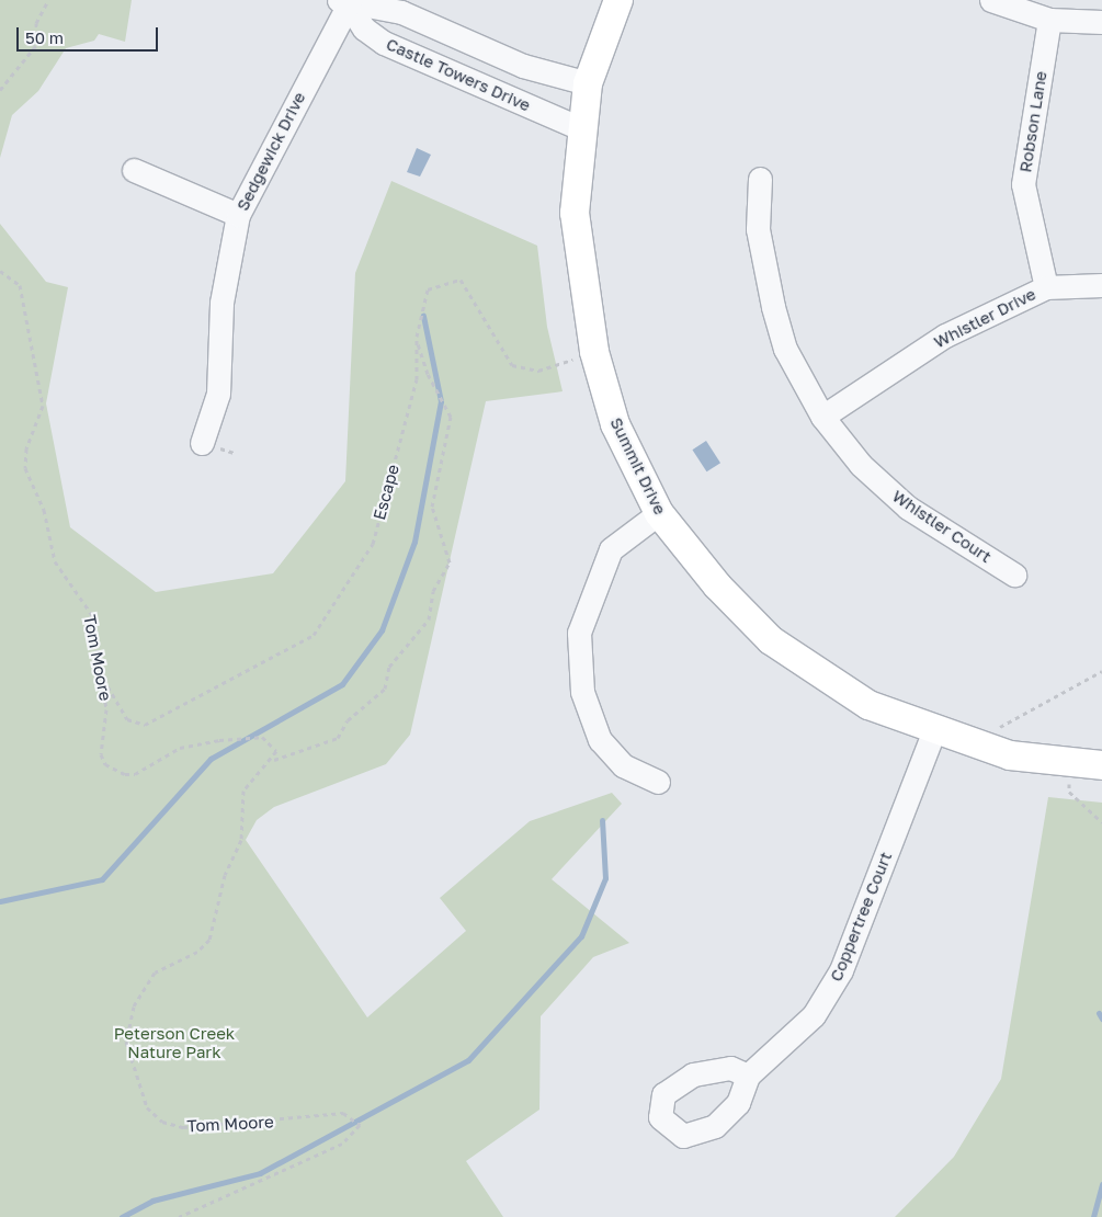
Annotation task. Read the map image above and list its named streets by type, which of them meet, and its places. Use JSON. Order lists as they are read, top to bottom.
{
  "streets": {
    "main road": ["Summit Drive"],
    "street": [
      "Castle Towers Drive",
      "Robson Lane",
      "Sedgewick Drive",
      "Whistler Drive",
      "Whistler Court",
      "Coppertree Court"
    ],
    "path": ["Escape", "Tom Moore"]
  },
  "crossings": [
    ["Castle Towers Drive", "Sedgewick Drive"],
    ["Castle Towers Drive", "Summit Drive"],
    ["Robson Lane", "Whistler Drive"],
    ["Whistler Drive", "Whistler Court"],
    ["Summit Drive", "Escape"],
    ["Summit Drive", "Coppertree Court"],
    ["Escape", "Tom Moore"]
  ],
  "parks": ["Peterson Creek Nature Park"],
  "scale_bar": "50 m"
}
